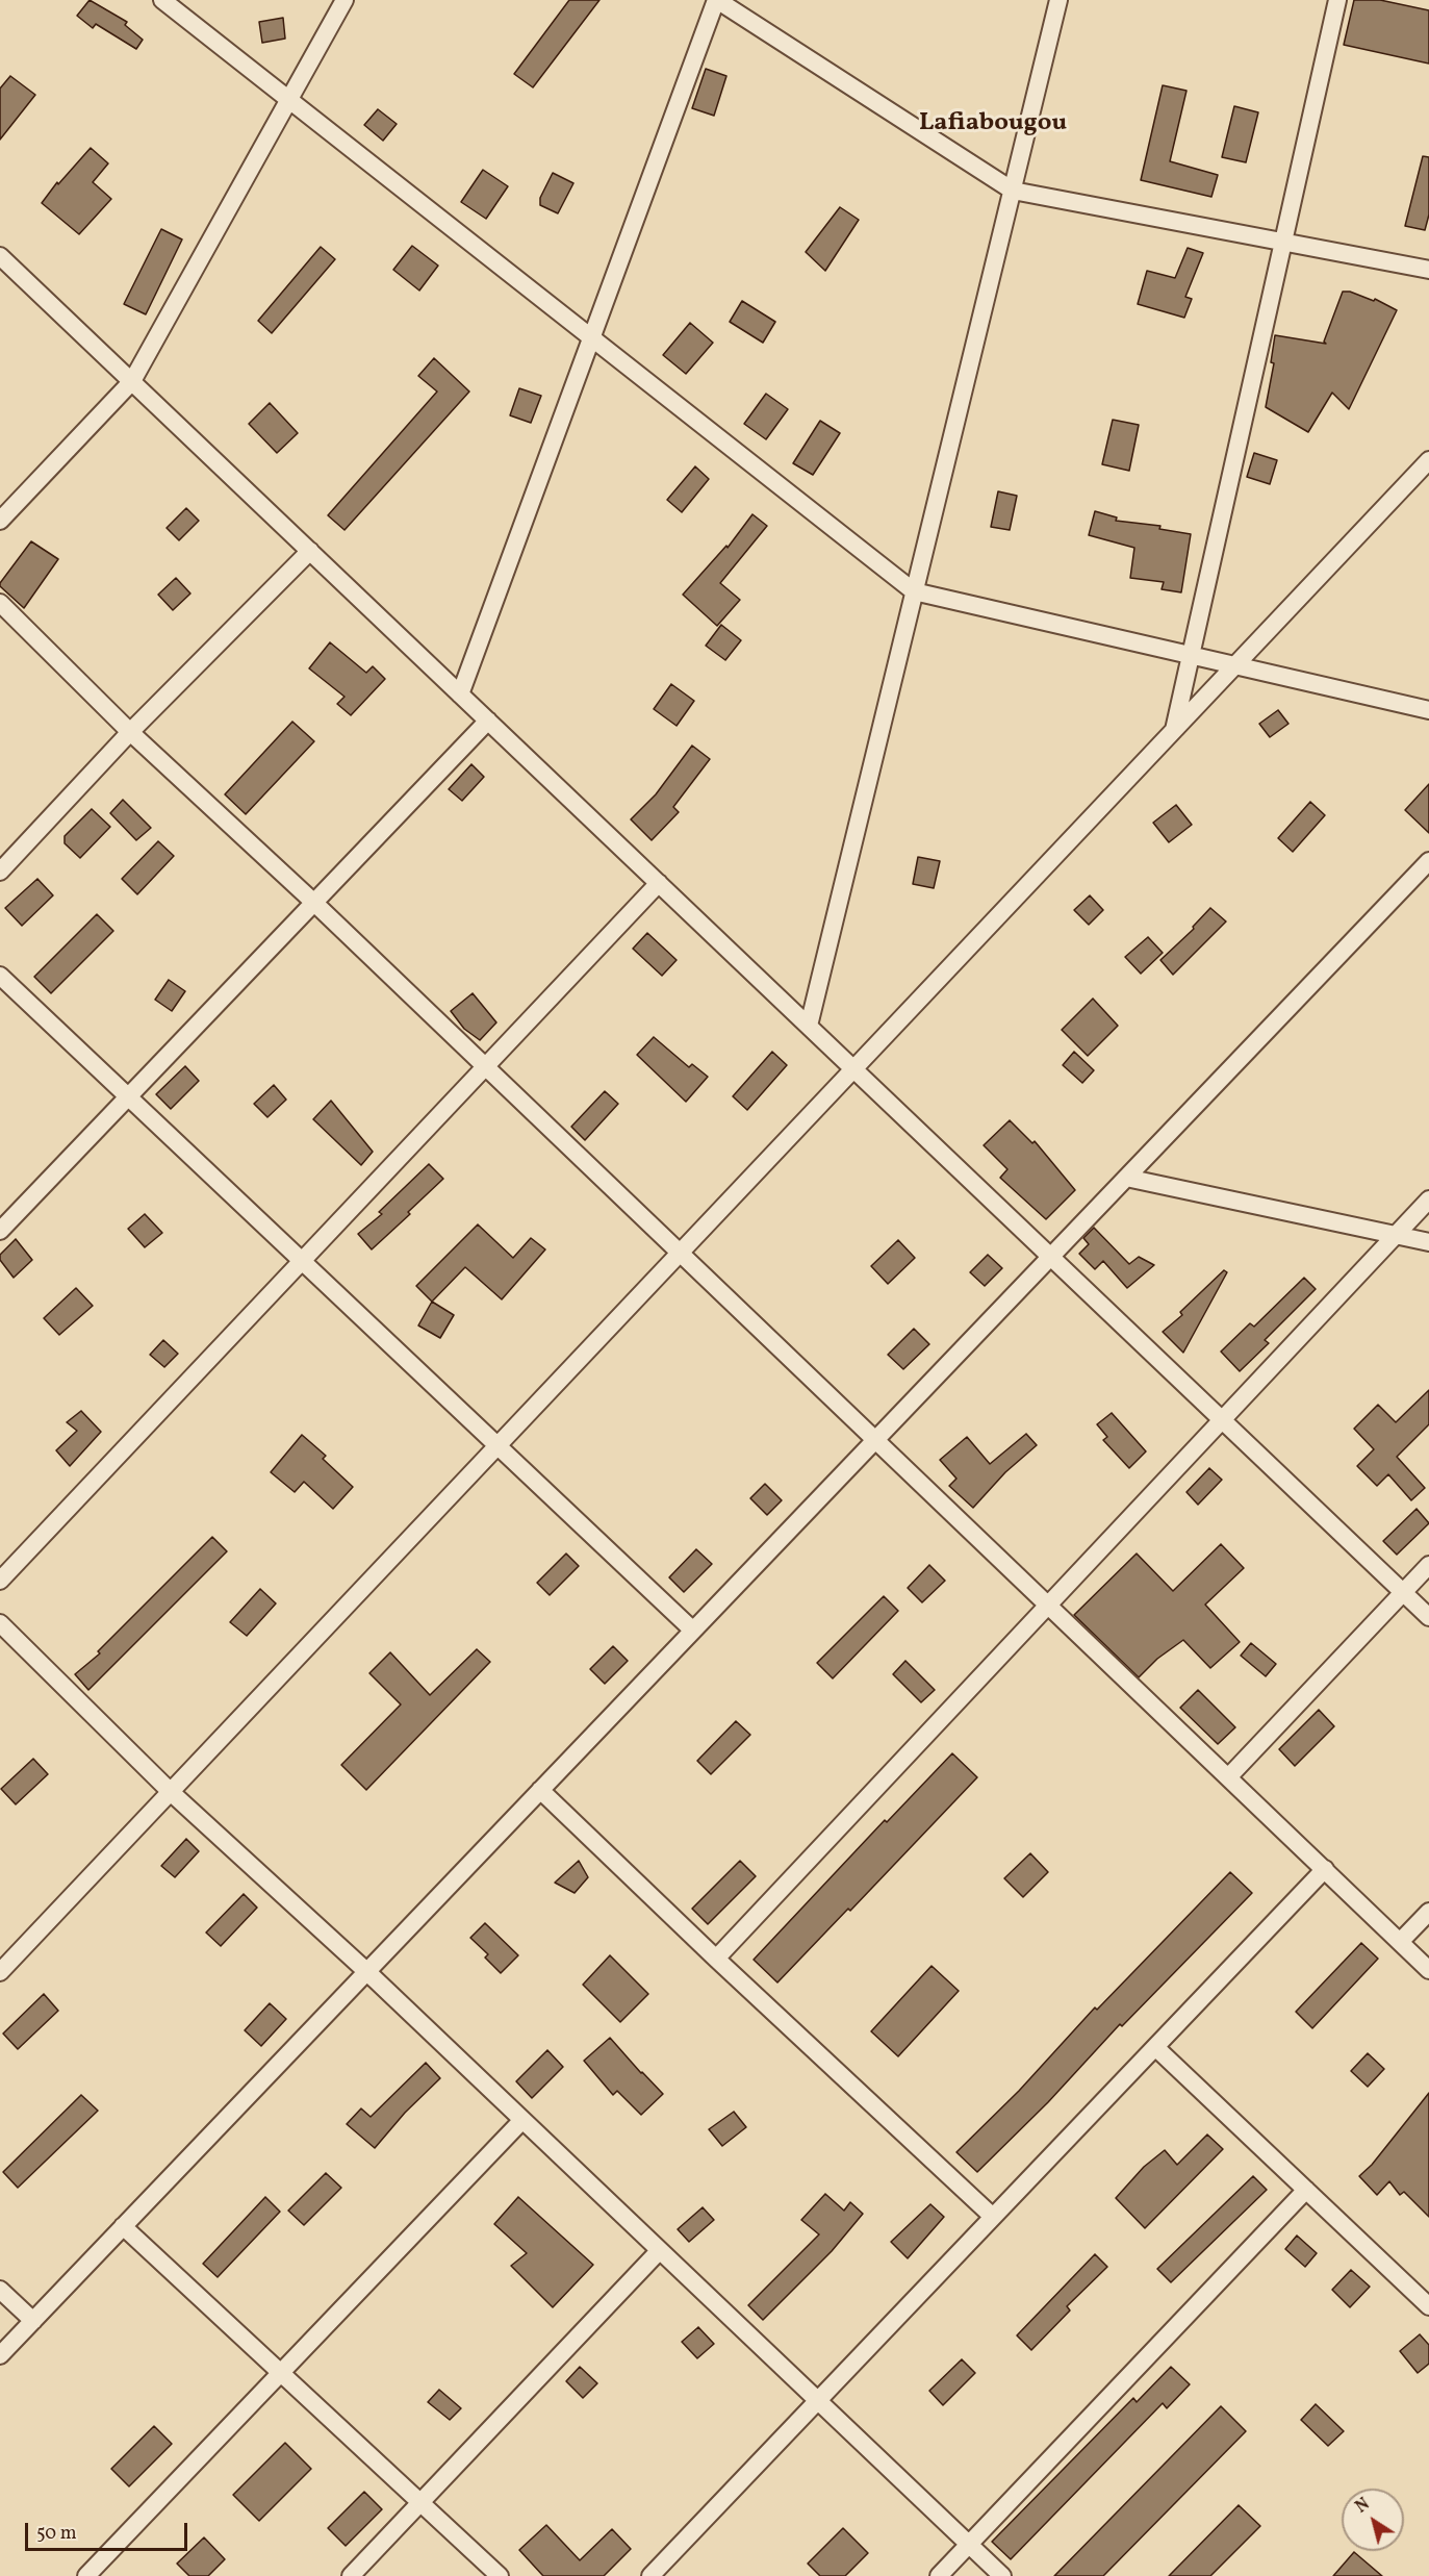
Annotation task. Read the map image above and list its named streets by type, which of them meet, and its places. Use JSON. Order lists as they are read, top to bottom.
{
  "districts": ["Lafiabougou"],
  "scale_bar": "50 m",
  "north": "top left"
}
